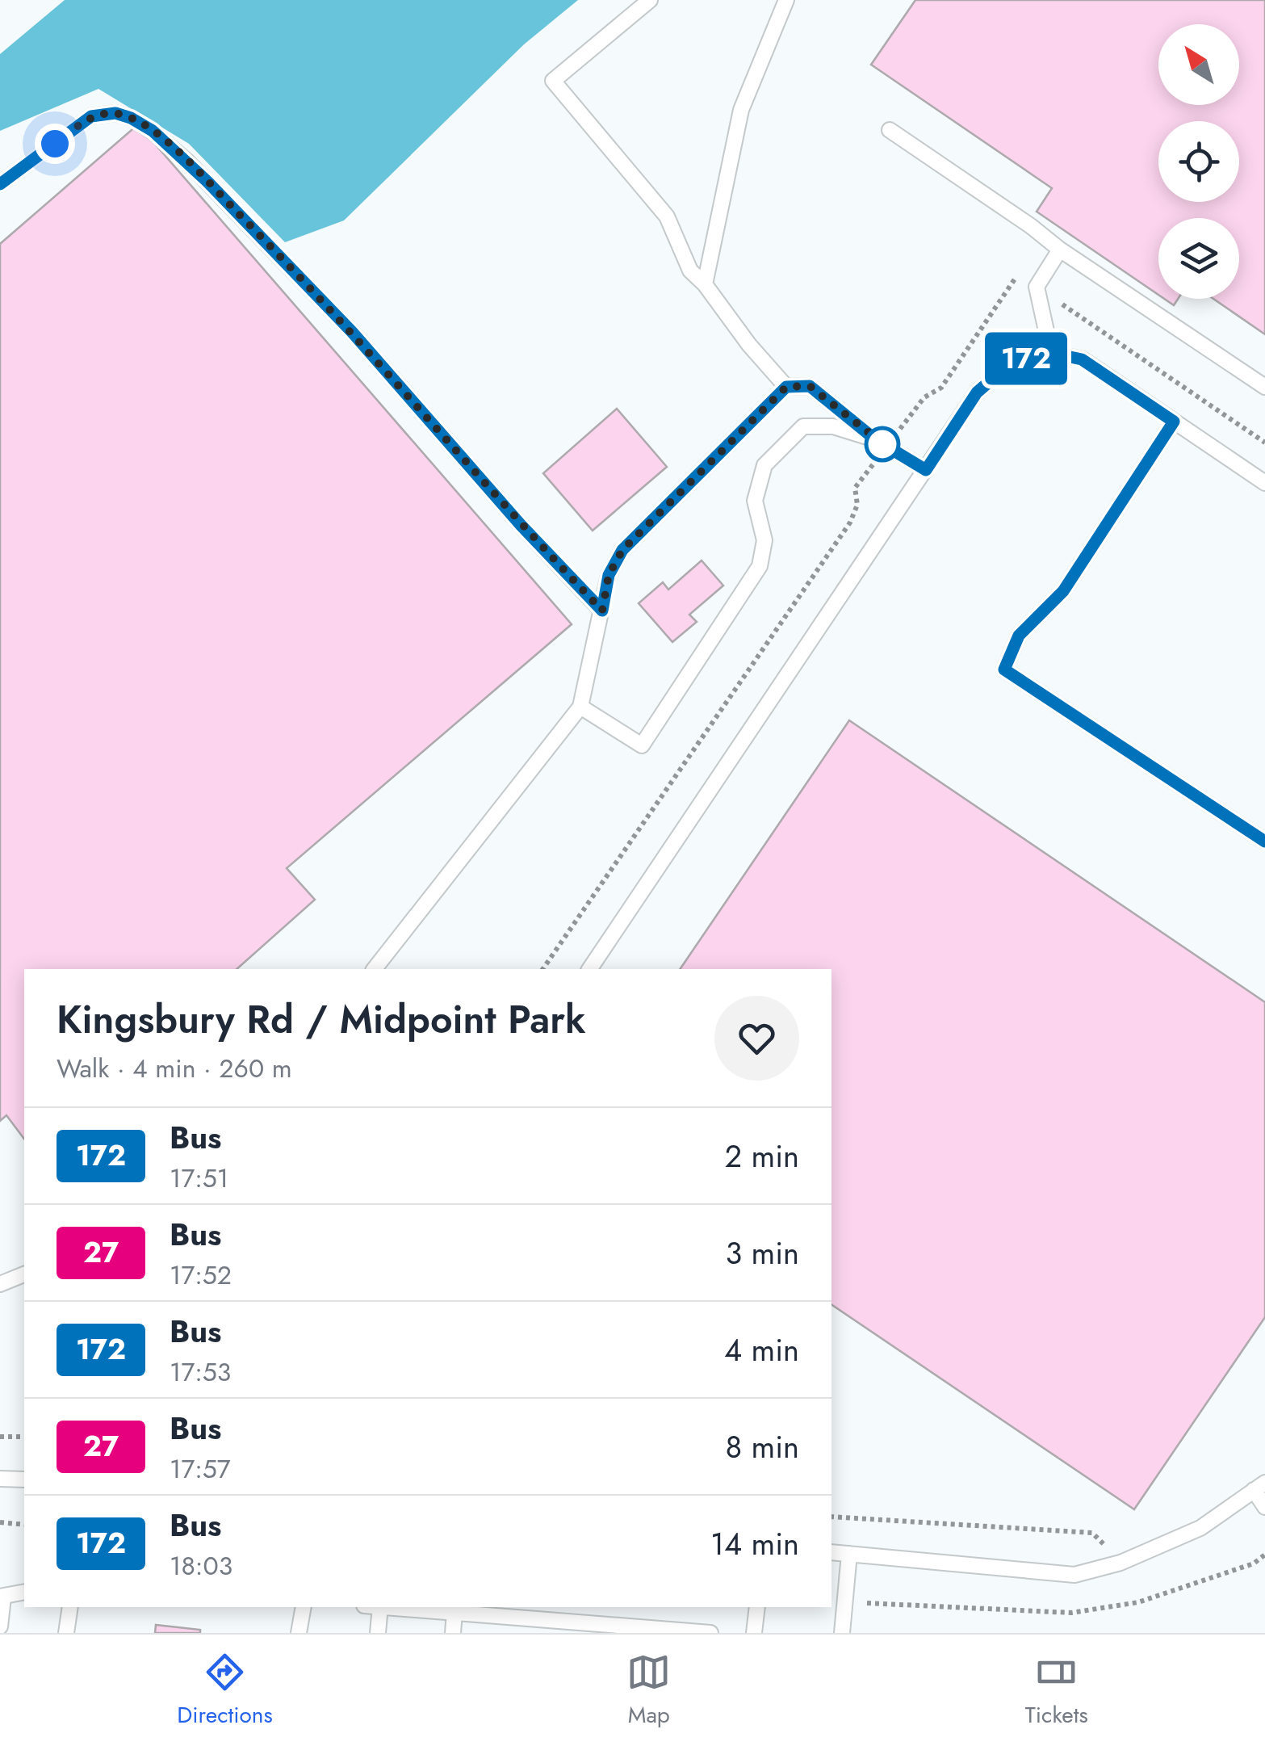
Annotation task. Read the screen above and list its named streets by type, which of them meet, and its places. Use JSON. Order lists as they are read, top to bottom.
{
  "lines": ["bus line 172"],
  "north": "top left",
  "page": {
    "on_map": "172",
    "heading": ["Kingsbury Rd / Midpoint Park", "Walk · 4 min · 260 m"],
    "list": [
      {
        "mark": "172",
        "name": "Bus",
        "note": "17:51",
        "value": "2 min"
      },
      {
        "mark": "27",
        "name": "Bus",
        "note": "17:52",
        "value": "3 min"
      },
      {
        "mark": "172",
        "name": "Bus",
        "note": "17:53",
        "value": "4 min"
      },
      {
        "mark": "27",
        "name": "Bus",
        "note": "17:57",
        "value": "8 min"
      },
      {
        "mark": "172",
        "name": "Bus",
        "note": "18:03",
        "value": "14 min"
      }
    ],
    "tabs": ["Directions", "Map", "Tickets"]
  }
}
